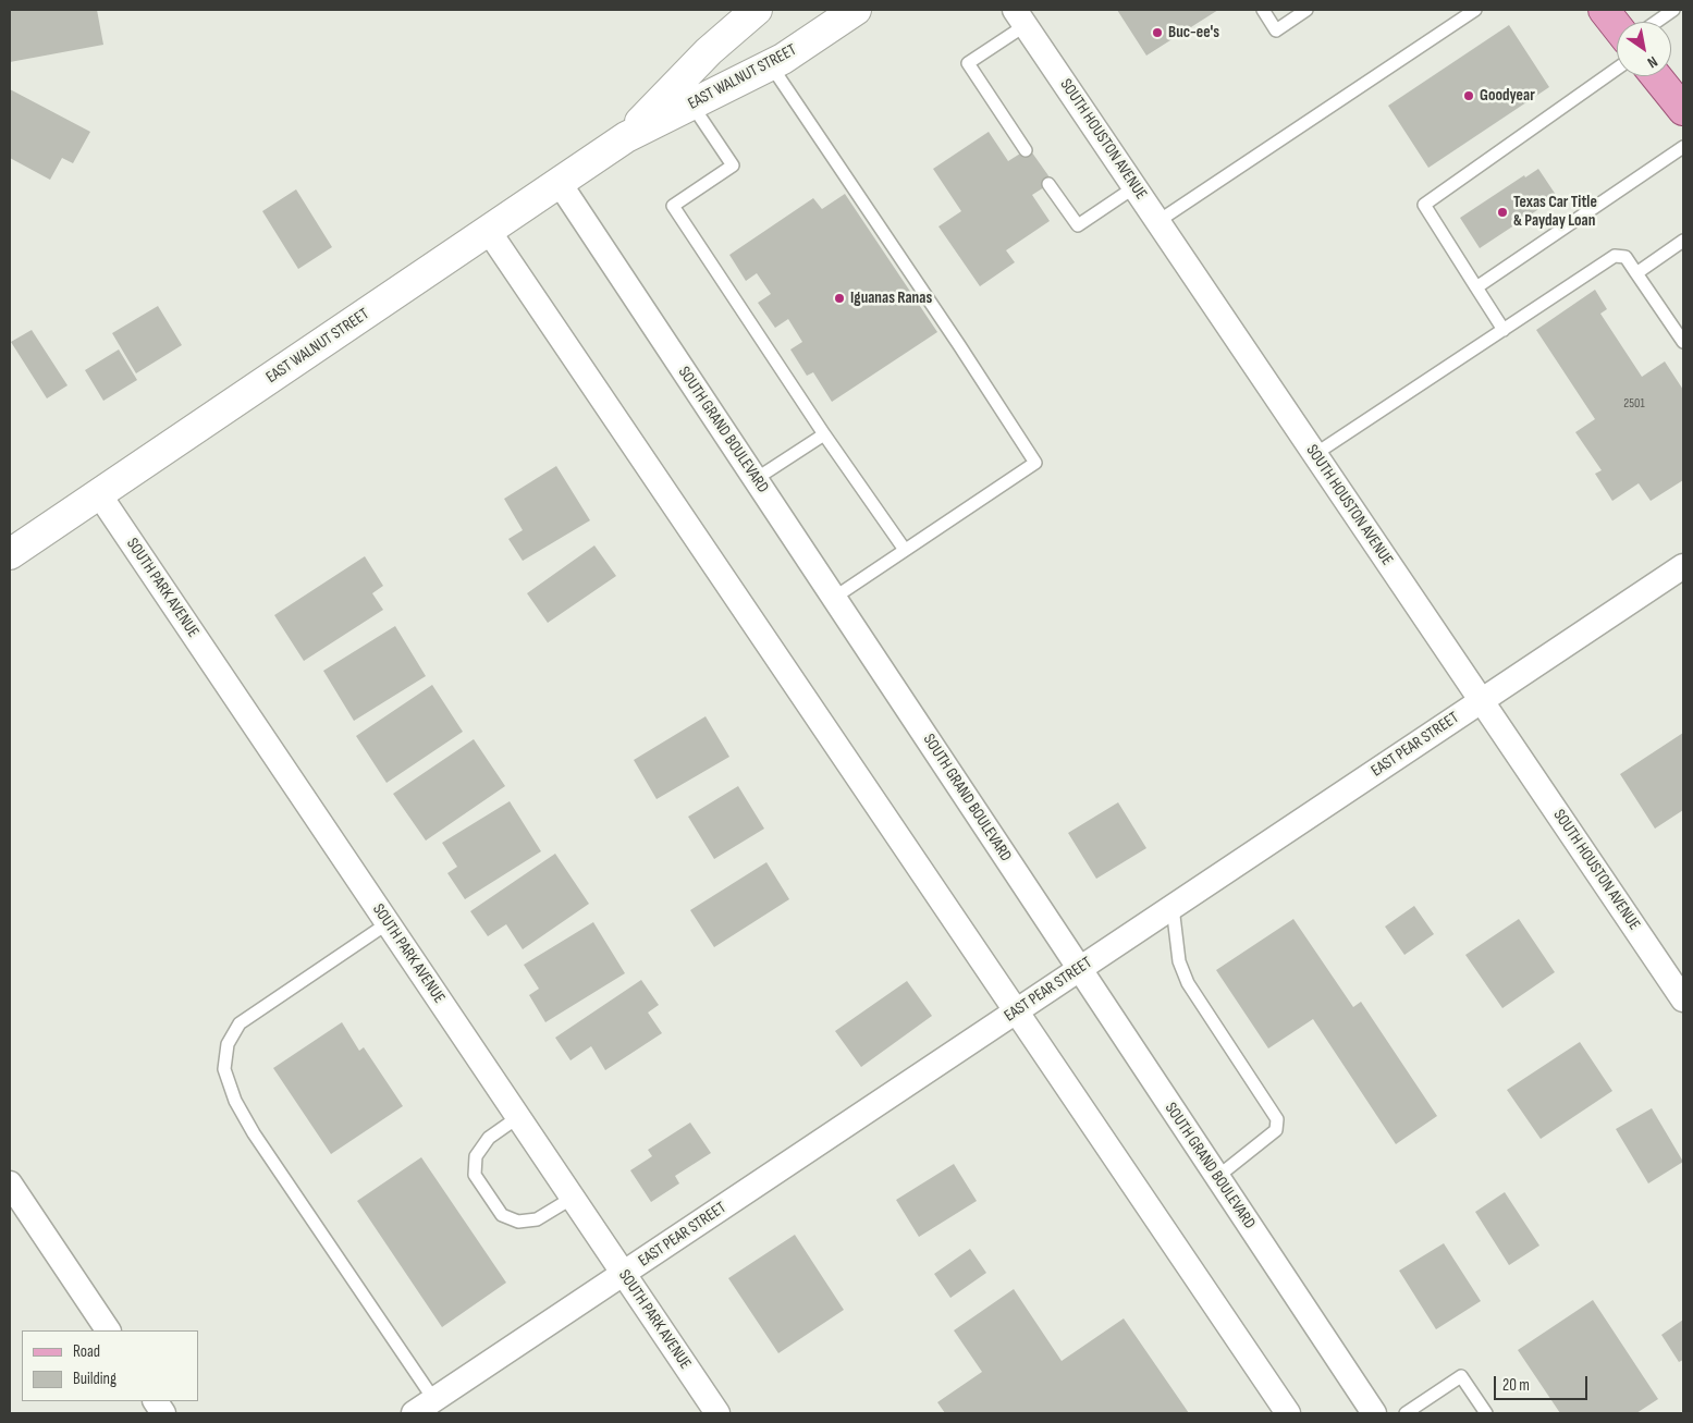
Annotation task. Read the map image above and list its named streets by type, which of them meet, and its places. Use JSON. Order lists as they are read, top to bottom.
{
  "streets": {
    "street": [
      "EAST WALNUT STREET",
      "SOUTH HOUSTON AVENUE",
      "SOUTH GRAND BOULEVARD",
      "SOUTH PARK AVENUE",
      "EAST PEAR STREET"
    ]
  },
  "crossings": [
    ["EAST WALNUT STREET", "SOUTH GRAND BOULEVARD"],
    ["EAST WALNUT STREET", "SOUTH PARK AVENUE"],
    ["SOUTH HOUSTON AVENUE", "EAST PEAR STREET"],
    ["SOUTH GRAND BOULEVARD", "EAST PEAR STREET"],
    ["SOUTH PARK AVENUE", "EAST PEAR STREET"]
  ],
  "places": [
    "Buc-ee's",
    "Goodyear",
    "Texas Car Title & Payday Loan",
    "Iguanas Ranas"
  ],
  "house_numbers": ["2501"],
  "legend": ["Road", "Building"],
  "scale_bar": "20 m",
  "north": "bottom right"
}
